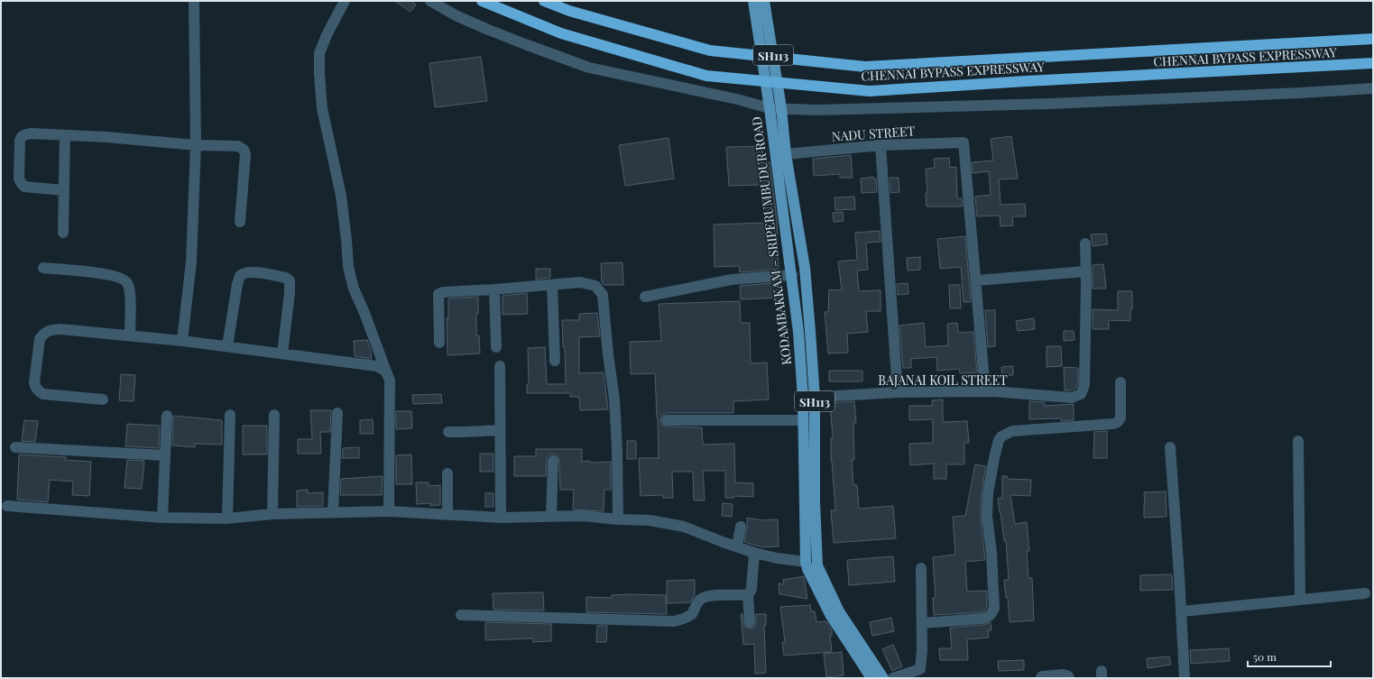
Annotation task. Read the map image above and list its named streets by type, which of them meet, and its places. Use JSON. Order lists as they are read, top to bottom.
{
  "streets": {
    "highway": ["CHENNAI BYPASS EXPRESSWAY"],
    "main road": ["SH113", "KODAMBAKKAM – SRIPERUMBUDUR ROAD"],
    "street": ["NADU STREET", "BAJANAI KOIL STREET"]
  },
  "crossings": [
    ["NADU STREET", "KODAMBAKKAM – SRIPERUMBUDUR ROAD"],
    ["KODAMBAKKAM – SRIPERUMBUDUR ROAD", "BAJANAI KOIL STREET"]
  ],
  "scale_bar": "50 m"
}
